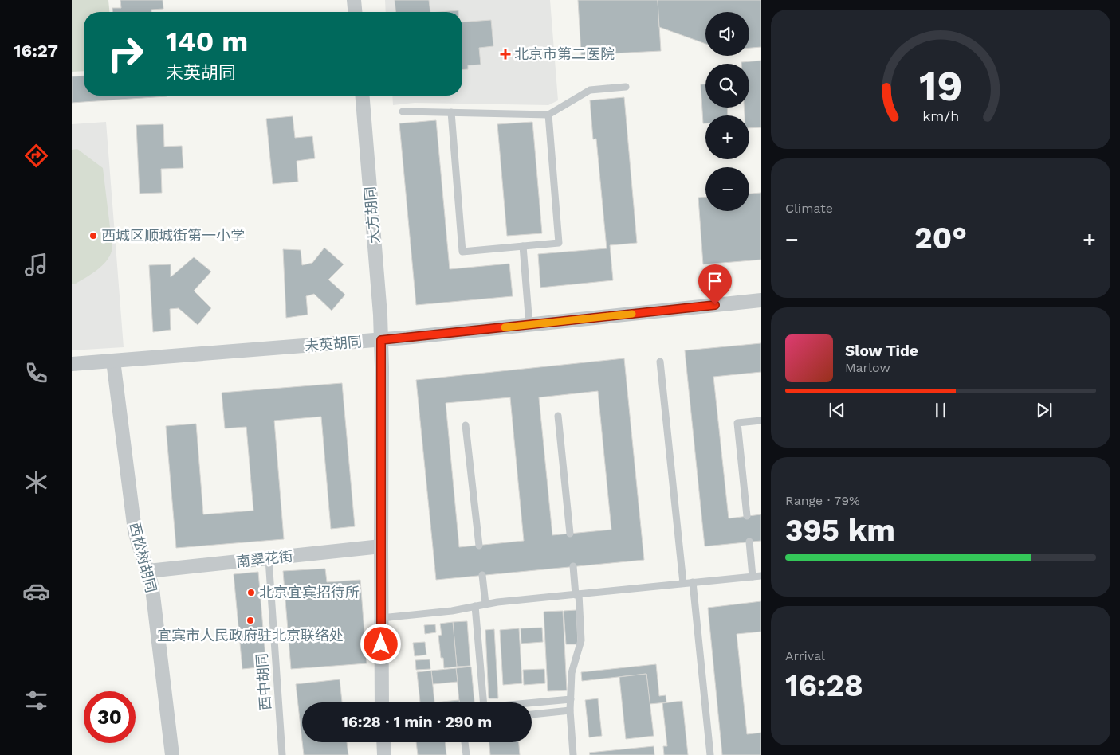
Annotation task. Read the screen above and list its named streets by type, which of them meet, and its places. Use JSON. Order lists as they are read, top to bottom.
{
  "streets": {
    "street": [
      "大方胡同",
      "未英胡同",
      "西松树胡同",
      "南翠花街"
    ],
    "lane": ["西中胡同"]
  },
  "crossings": [
    ["大方胡同", "未英胡同"],
    ["大方胡同", "南翠花街"],
    ["未英胡同", "西松树胡同"],
    ["西松树胡同", "南翠花街"],
    ["南翠花街", "西中胡同"]
  ],
  "places": {
    "health": ["北京市第二医院"],
    "other": ["西城区顺城街第一小学", "北京宜宾招待所", "宜宾市人民政府驻北京联络处"]
  },
  "page": {
    "tabs": "16:27",
    "map_buttons": ["+", "−"],
    "turn": ["140 m", "未英胡同"],
    "tile": [
      "Climate",
      ["Range · 79%", "395 km"],
      ["Arrival", "16:28"]
    ],
    "heat": ["−", "20°", "+"],
    "song": ["Slow Tide", "Marlow"],
    "limit": "30",
    "trip": "16:28 · 1 min · 290 m",
    "gauge": ["19", "km/h"]
  }
}
